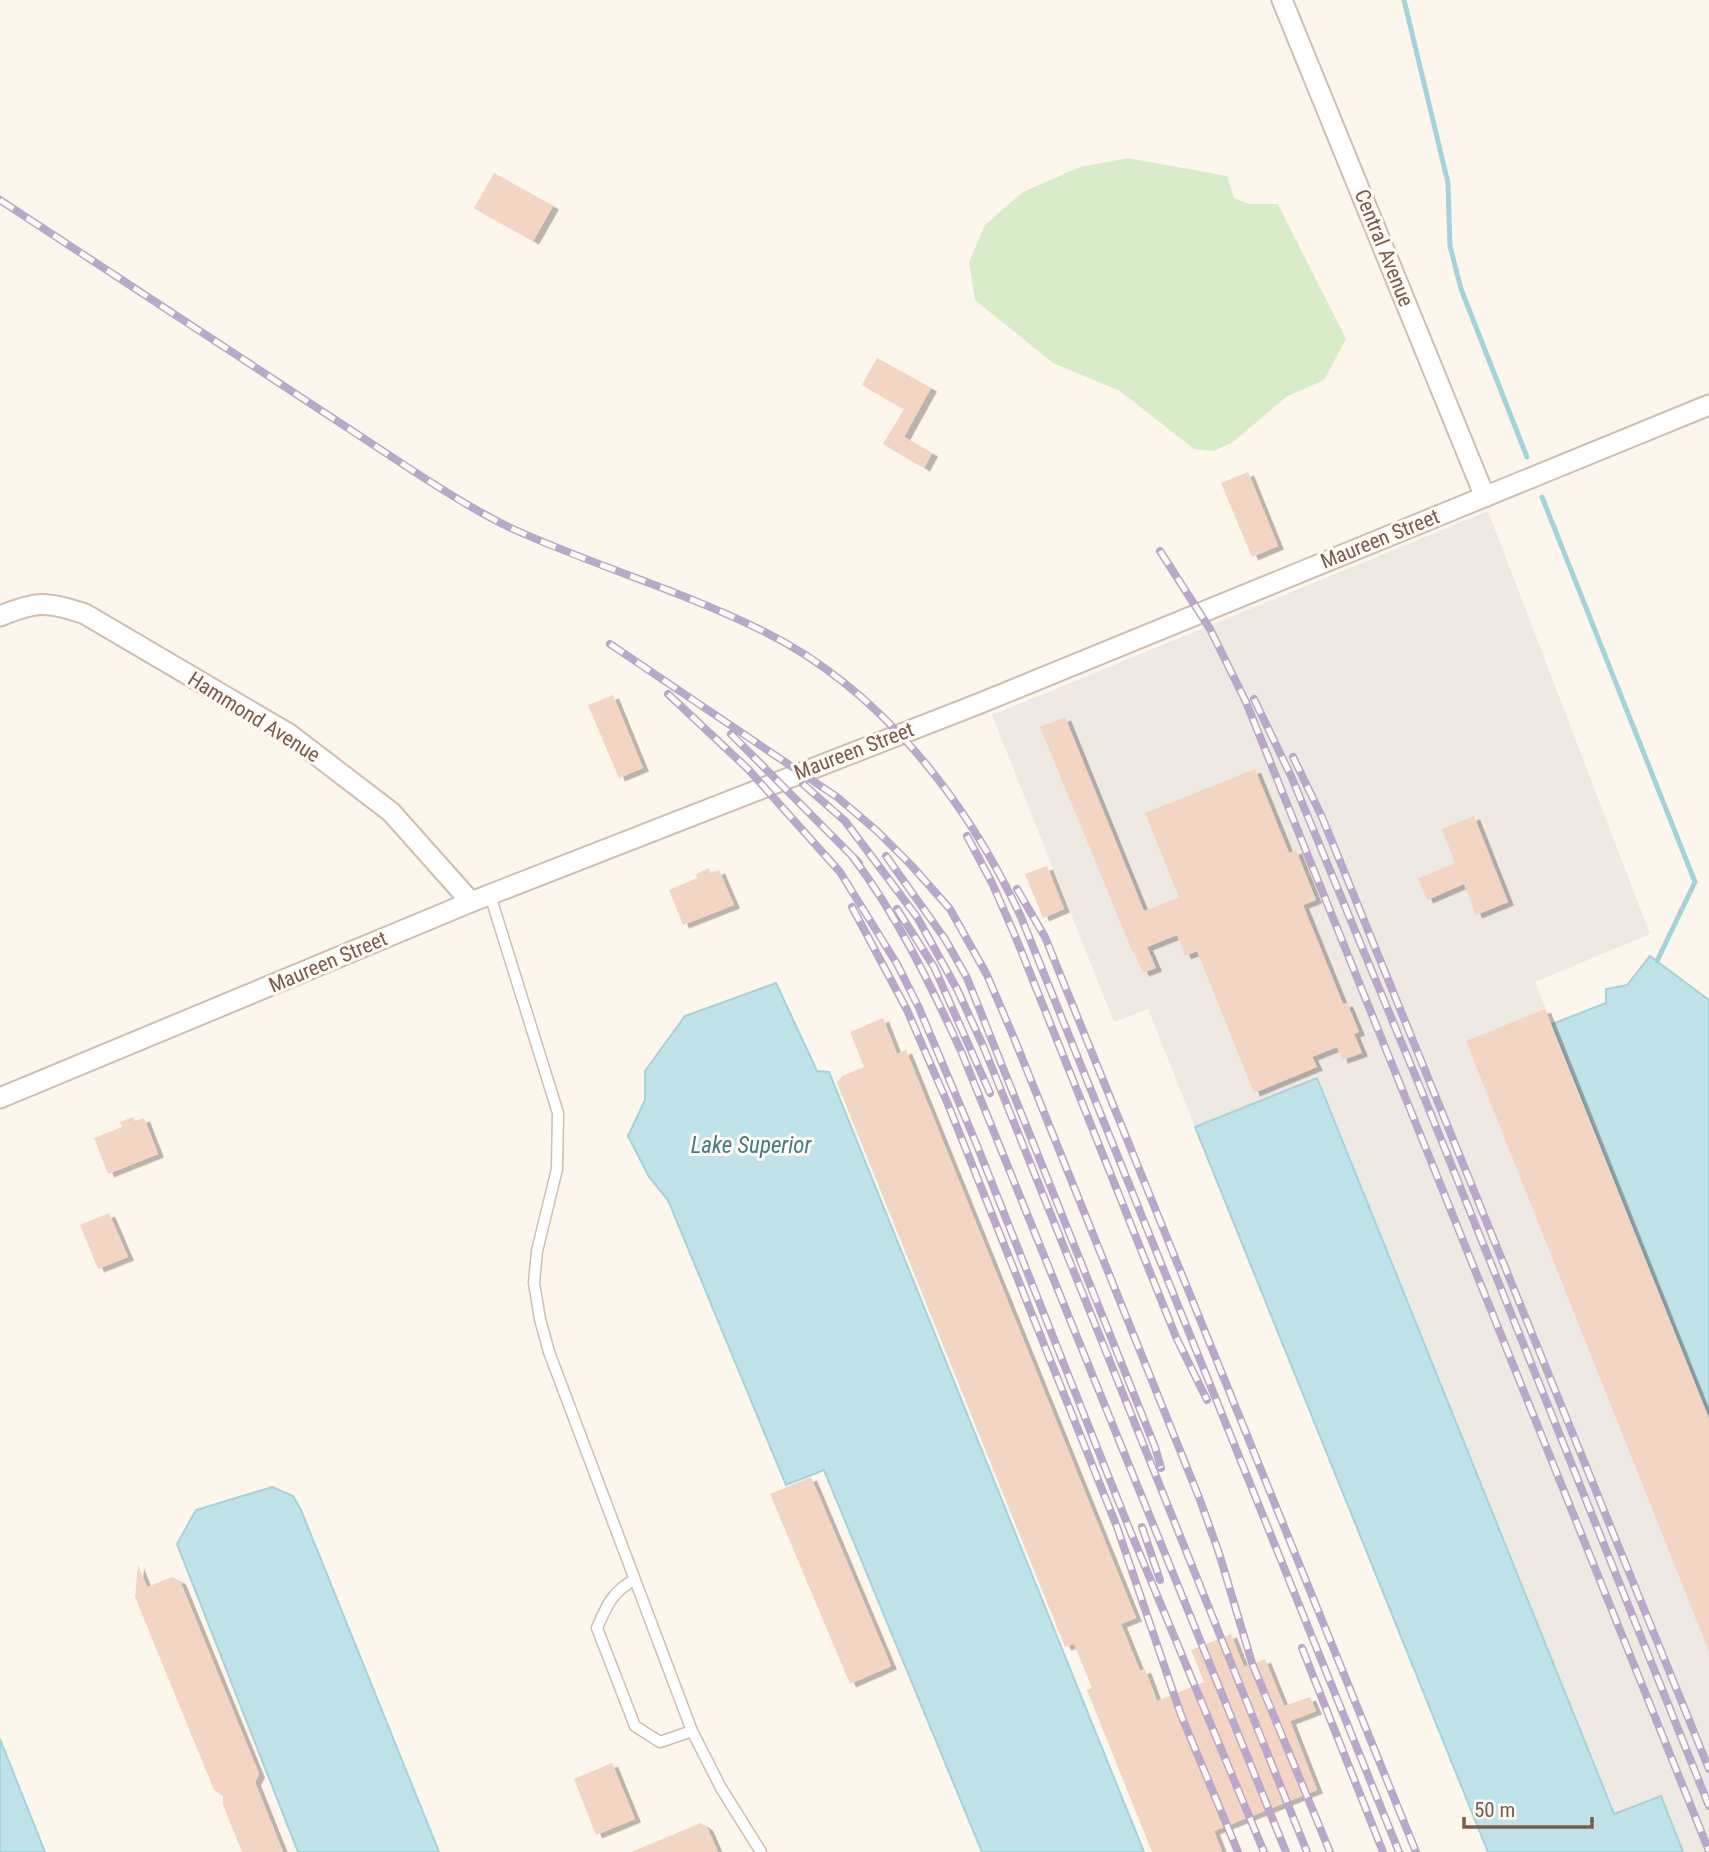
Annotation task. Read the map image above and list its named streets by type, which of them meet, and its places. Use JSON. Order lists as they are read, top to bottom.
{
  "streets": {
    "street": ["Central Avenue", "Maureen Street", "Hammond Avenue"]
  },
  "crossings": [
    ["Central Avenue", "Maureen Street"],
    ["Maureen Street", "Hammond Avenue"]
  ],
  "water": ["Lake Superior"],
  "scale_bar": "50 m"
}
